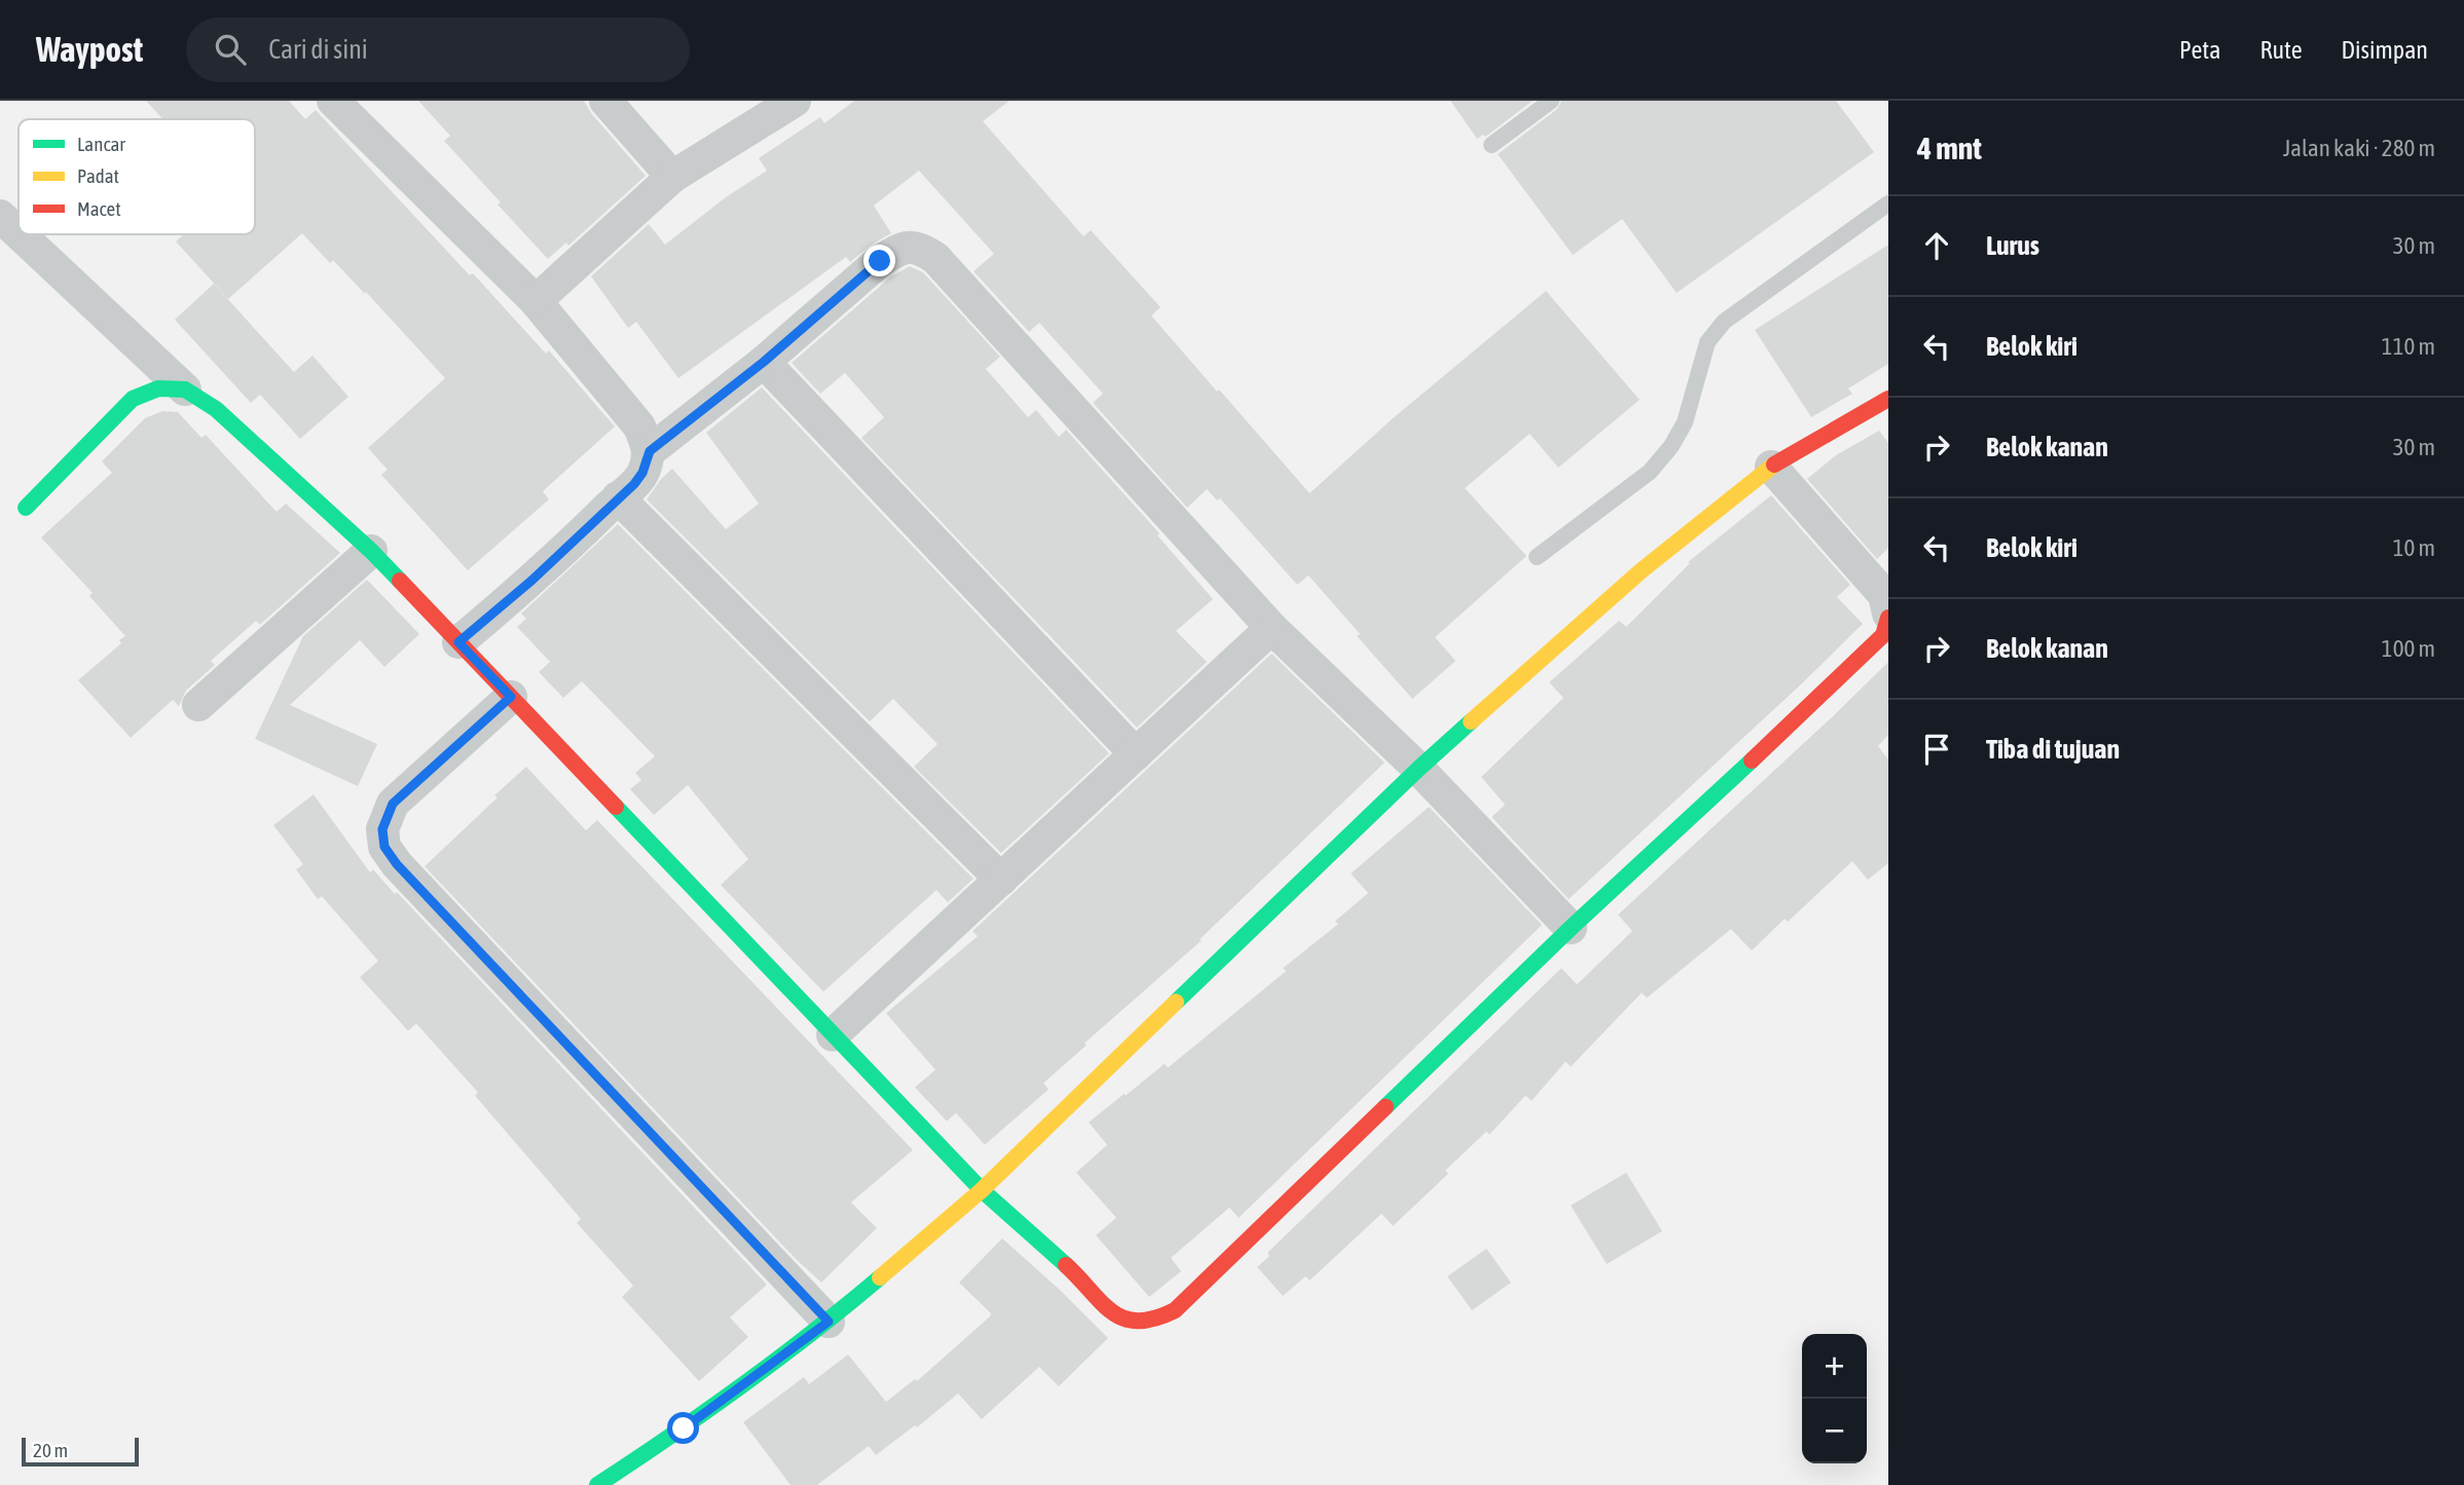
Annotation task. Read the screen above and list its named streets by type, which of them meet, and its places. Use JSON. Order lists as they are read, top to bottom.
{
  "legend": ["Lancar", "Padat", "Macet"],
  "scale_bar": "20 m",
  "page": {
    "header": "Waypost",
    "search": "Cari di sini",
    "nav": ["Peta", "Rute", "Disimpan"],
    "heading": ["4 mnt", "Jalan kaki · 280 m"],
    "list": [
      ["Lurus", "30 m"],
      ["Belok kiri", "110 m"],
      ["Belok kanan", "30 m"],
      ["Belok kiri", "10 m"],
      ["Belok kanan", "100 m"],
      "Tiba di tujuan"
    ],
    "map_buttons": ["+", "−"],
    "scale": "20 m"
  }
}
